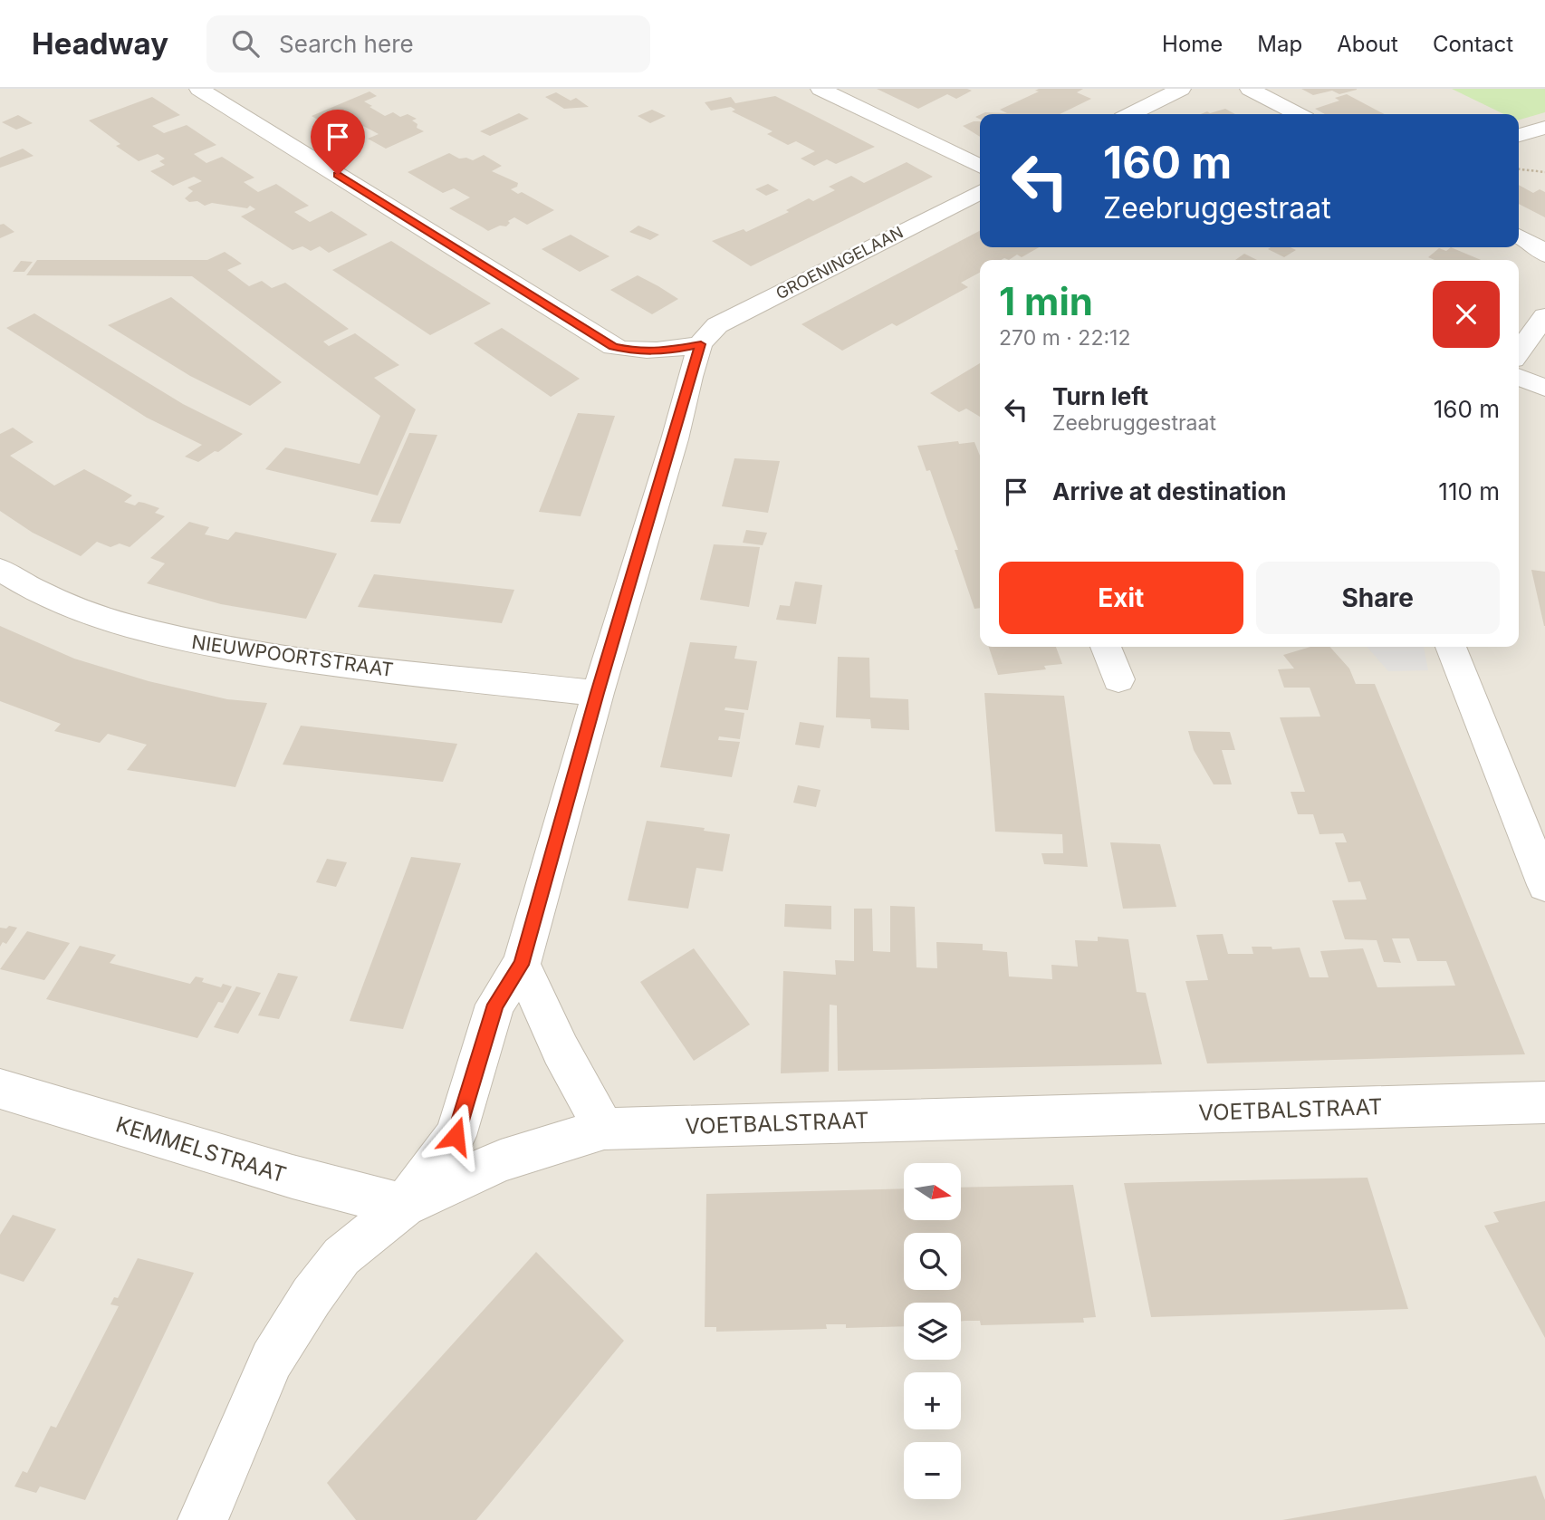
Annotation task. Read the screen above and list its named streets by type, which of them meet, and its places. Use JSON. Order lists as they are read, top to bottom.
{
  "streets": {
    "street": [
      "GROENINGELAAN",
      "NIEUWPOORTSTRAAT",
      "VOETBALSTRAAT",
      "KEMMELSTRAAT"
    ]
  },
  "crossings": [
    ["VOETBALSTRAAT", "KEMMELSTRAAT"]
  ],
  "north": "right",
  "page": {
    "header": "Headway",
    "search": "Search here",
    "nav": [
      "Home",
      "Map",
      "About",
      "Contact"
    ],
    "turn": ["160 m", "Zeebruggestraat"],
    "heading": ["1 min", "270 m · 22:12"],
    "list": [
      {
        "name": "Turn left",
        "note": "Zeebruggestraat",
        "value": "160 m"
      },
      {
        "name": "Arrive at destination",
        "value": "110 m"
      }
    ],
    "buttons": ["Exit", "Share"],
    "map_buttons": ["+", "−"]
  }
}
